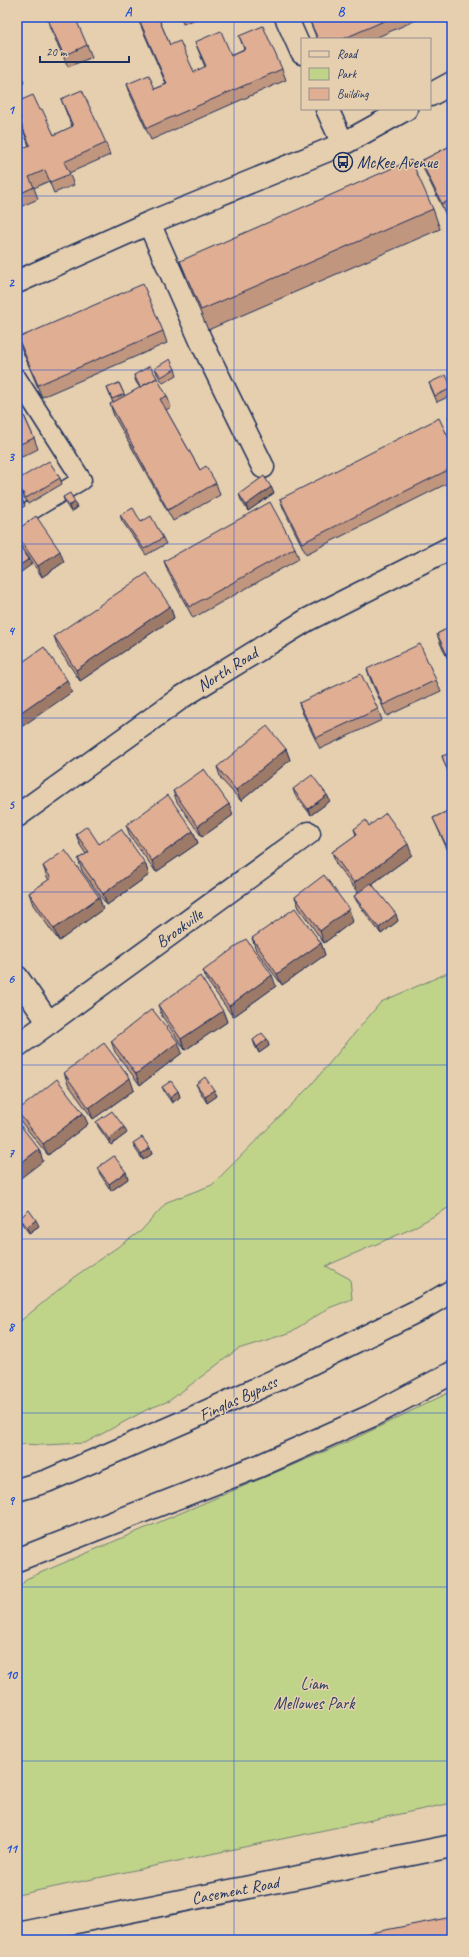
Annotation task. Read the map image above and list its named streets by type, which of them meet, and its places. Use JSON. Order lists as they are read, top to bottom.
{
  "streets": {
    "street": [
      "North Road",
      "Brookville",
      "Finglas Bypass",
      "Casement Road"
    ]
  },
  "parks": ["Liam Mellowes Park"],
  "places": {
    "bus stop": ["McKee Avenue"]
  },
  "legend": ["Road", "Park", "Building"],
  "scale_bar": "20 m",
  "grid": {
    "columns": ["A", "B"],
    "rows": [
      "1",
      "2",
      "3",
      "4",
      "5",
      "6",
      "7",
      "8",
      "9",
      "10",
      "11"
    ]
  }
}
